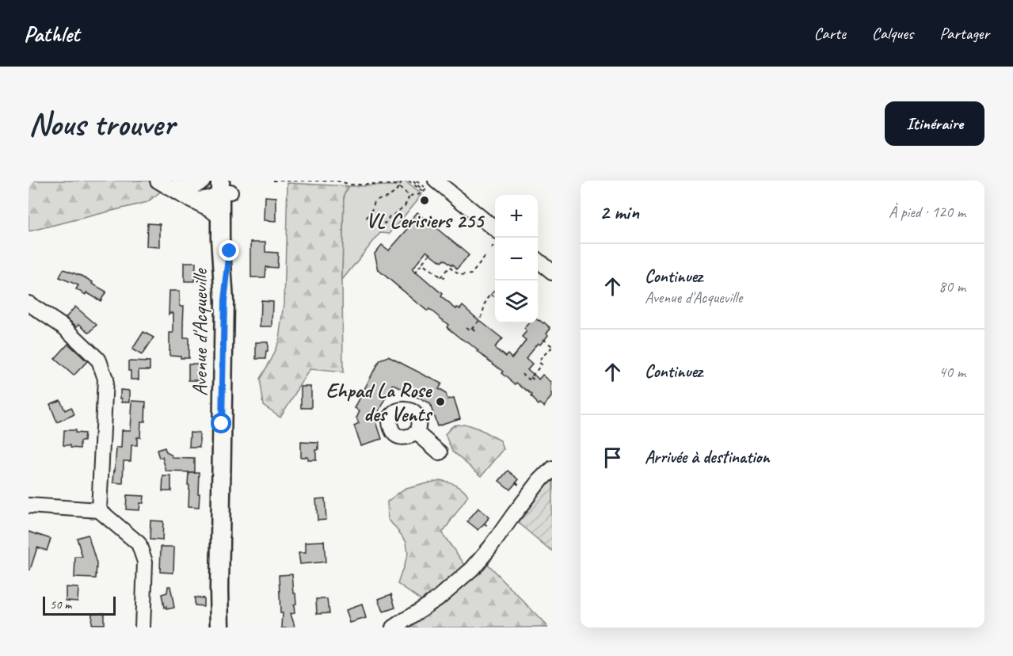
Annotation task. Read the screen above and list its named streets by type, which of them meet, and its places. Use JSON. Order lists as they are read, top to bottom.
{
  "streets": {
    "main road": ["Avenue d'Acqueville"]
  },
  "places": ["VL Cerisiers 255", "Ehpad La Rose des Vents"],
  "scale_bar": "50 m",
  "page": {
    "header": "Pathlet",
    "nav": ["Carte", "Calques", "Partager"],
    "buttons": "Itinéraire",
    "title": "Nous trouver",
    "heading": ["2 min", "À pied · 120 m"],
    "map_buttons": ["+", "−"],
    "list": [
      ["Continuez", "Avenue d'Acqueville", "80 m"],
      ["Continuez", "40 m"],
      "Arrivée à destination"
    ],
    "scale": "50 m"
  }
}
